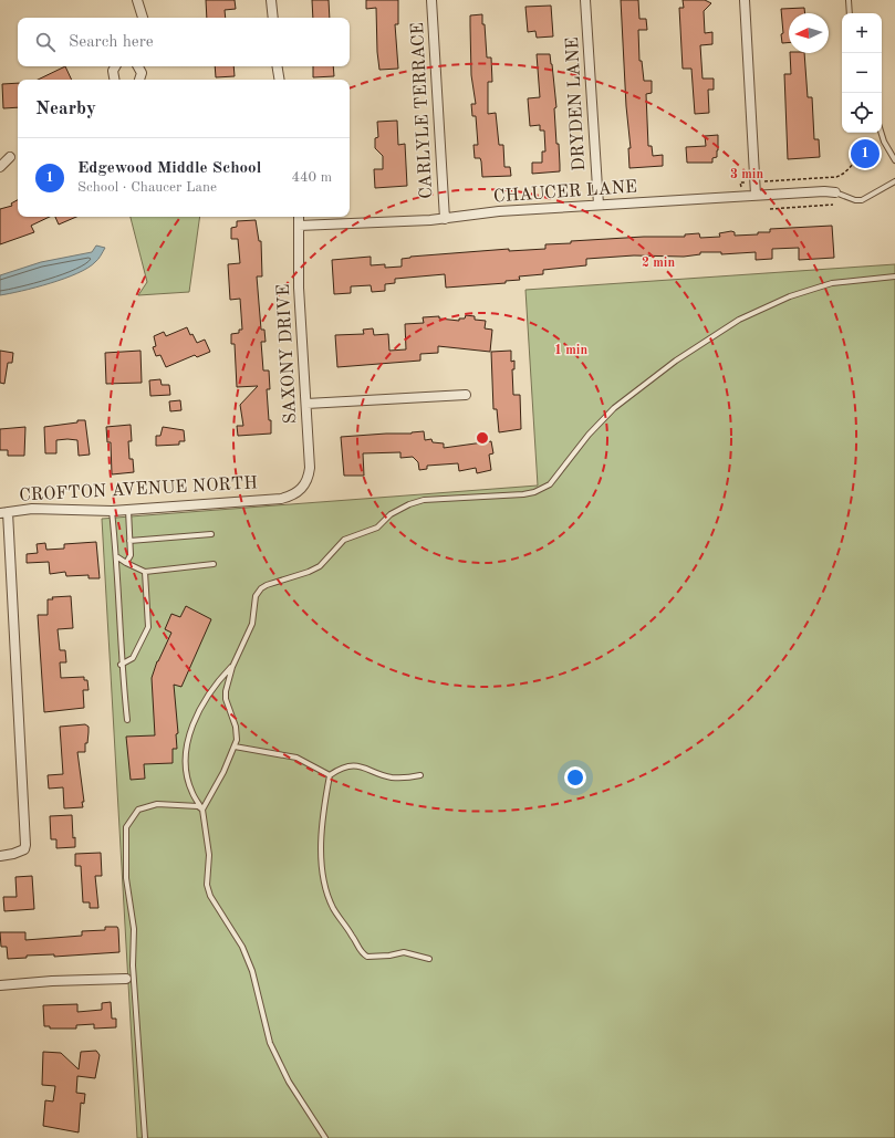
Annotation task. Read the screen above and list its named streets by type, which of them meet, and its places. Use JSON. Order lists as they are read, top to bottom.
{
  "streets": {
    "street": [
      "DRYDEN LANE",
      "CARLYLE TERRACE",
      "CHAUCER LANE",
      "SAXONY DRIVE",
      "CROFTON AVENUE NORTH"
    ]
  },
  "crossings": [
    ["DRYDEN LANE", "CHAUCER LANE"],
    ["CARLYLE TERRACE", "CHAUCER LANE"],
    ["CHAUCER LANE", "SAXONY DRIVE"],
    ["SAXONY DRIVE", "CROFTON AVENUE NORTH"]
  ],
  "north": "left",
  "page": {
    "map_buttons": ["+", "−"],
    "search": "Search here",
    "heading": "Nearby",
    "pins": "1",
    "list": [
      {
        "mark": "1",
        "name": "Edgewood Middle School",
        "note": "School · Chaucer Lane",
        "value": "440 m"
      }
    ]
  },
  "rings": ["3 min", "2 min", "1 min"]
}
